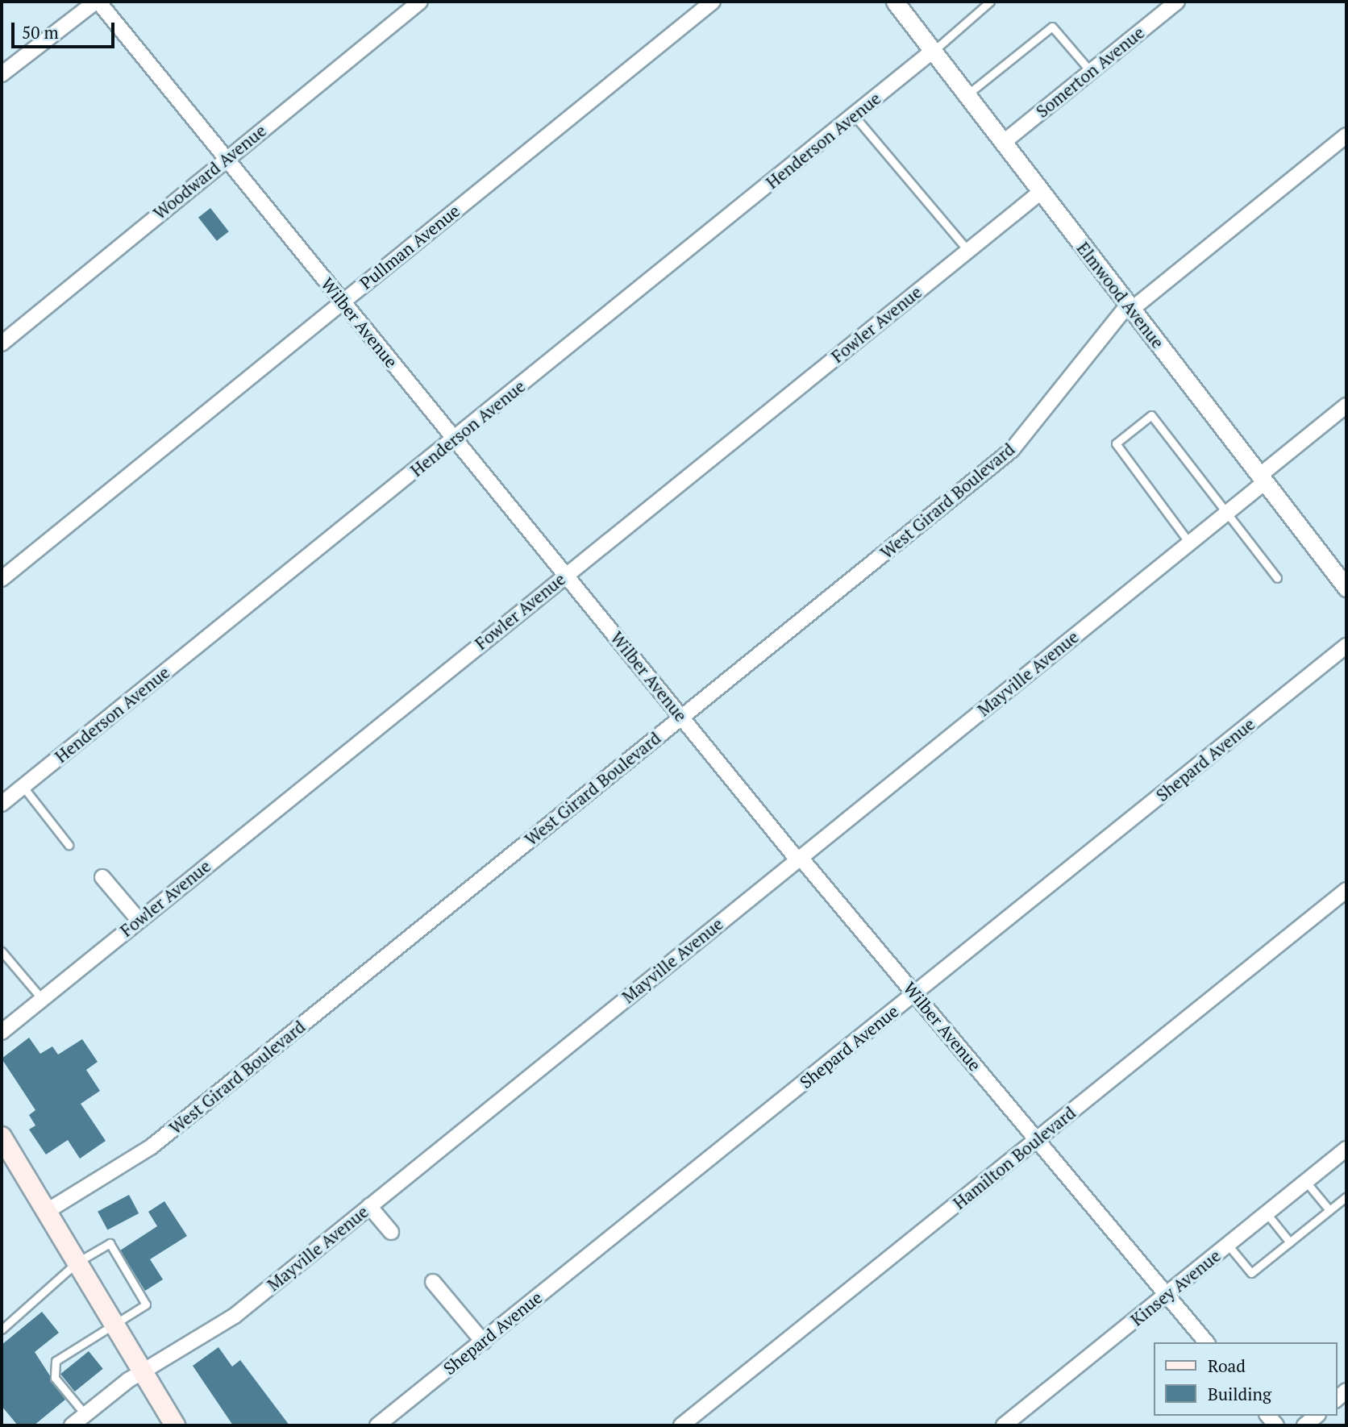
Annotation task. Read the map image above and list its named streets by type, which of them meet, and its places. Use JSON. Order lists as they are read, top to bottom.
{
  "streets": {
    "street": [
      "Somerton Avenue",
      "Henderson Avenue",
      "Woodward Avenue",
      "Pullman Avenue",
      "Elmwood Avenue",
      "Wilber Avenue",
      "Fowler Avenue",
      "West Girard Boulevard",
      "Mayville Avenue",
      "Shepard Avenue",
      "Hamilton Boulevard",
      "Kinsey Avenue"
    ]
  },
  "crossings": [
    ["Somerton Avenue", "Elmwood Avenue"],
    ["Henderson Avenue", "Elmwood Avenue"],
    ["Henderson Avenue", "Wilber Avenue"],
    ["Woodward Avenue", "Wilber Avenue"],
    ["Pullman Avenue", "Wilber Avenue"],
    ["Elmwood Avenue", "Fowler Avenue"],
    ["Elmwood Avenue", "West Girard Boulevard"],
    ["Elmwood Avenue", "Mayville Avenue"],
    ["Wilber Avenue", "Fowler Avenue"],
    ["Wilber Avenue", "West Girard Boulevard"],
    ["Wilber Avenue", "Mayville Avenue"],
    ["Wilber Avenue", "Shepard Avenue"],
    ["Wilber Avenue", "Hamilton Boulevard"],
    ["Wilber Avenue", "Kinsey Avenue"]
  ],
  "legend": ["Road", "Building"],
  "scale_bar": "50 m"
}
